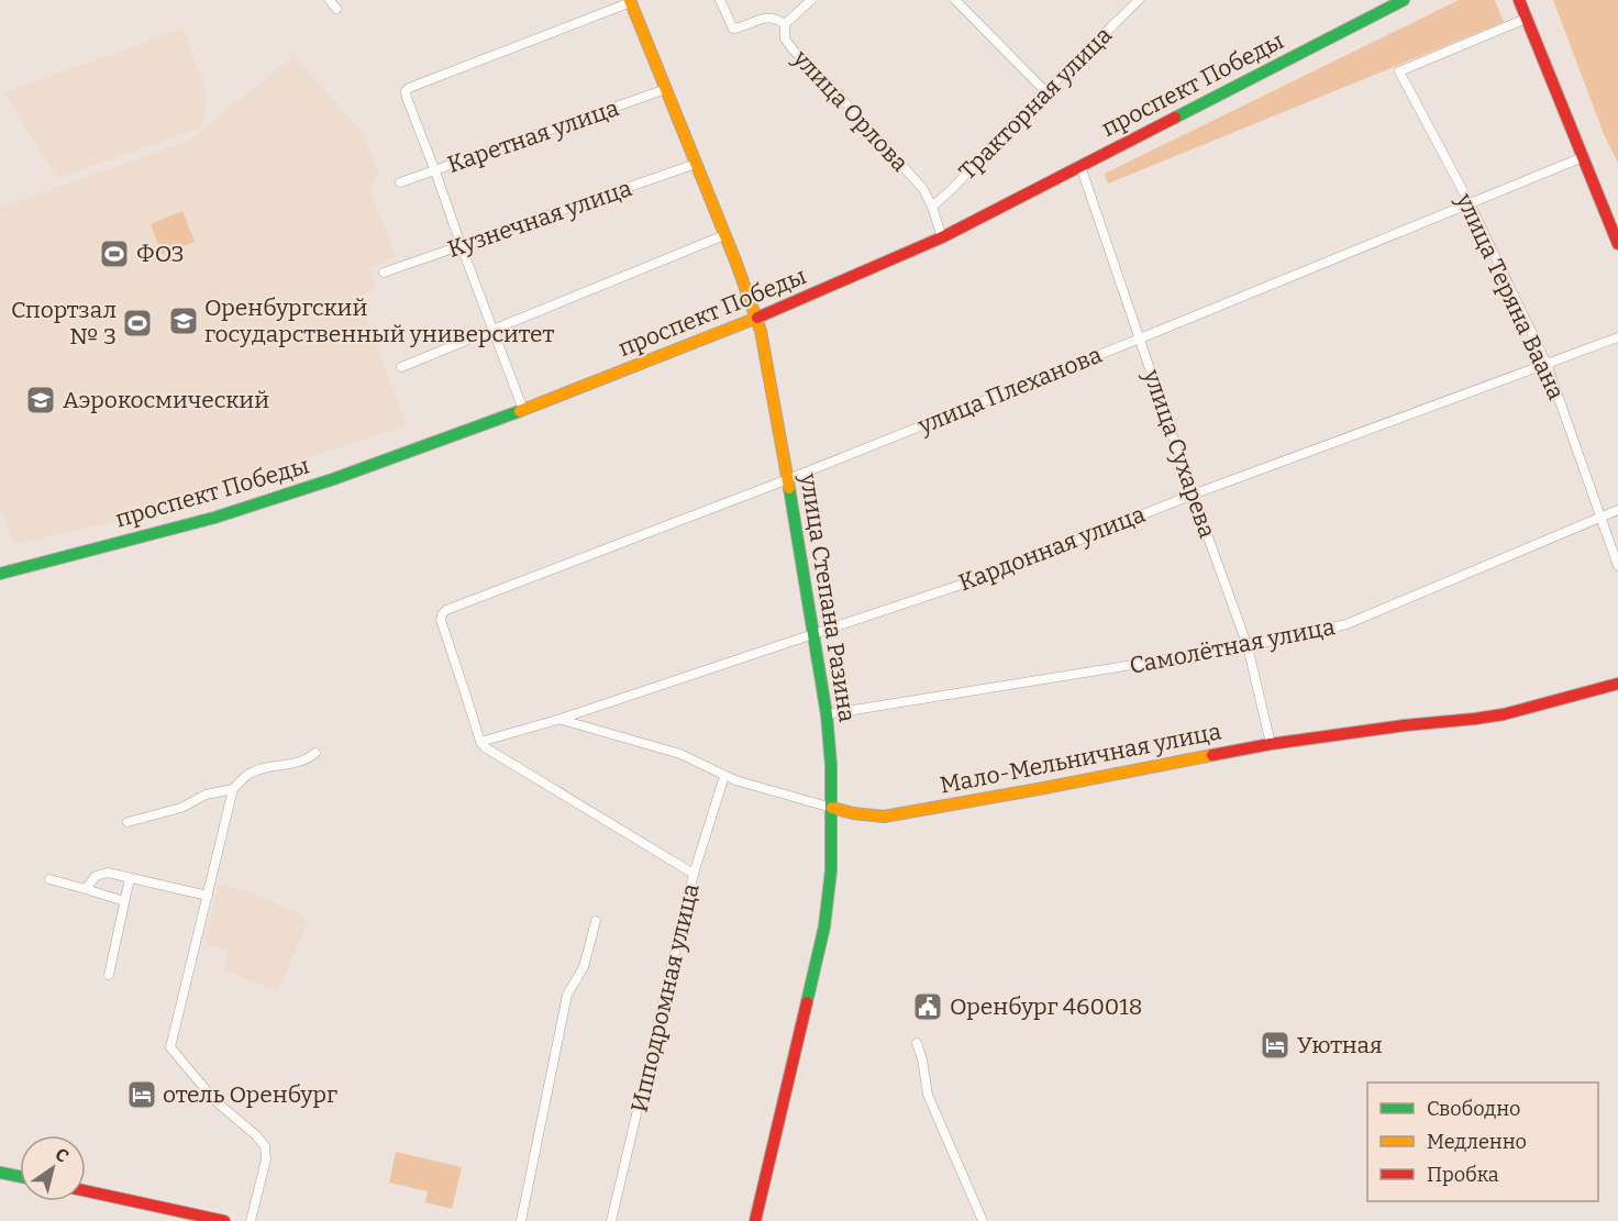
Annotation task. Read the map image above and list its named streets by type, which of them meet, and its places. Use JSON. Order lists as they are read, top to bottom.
{
  "streets": {
    "main road": ["проспект Победы", "улица Степана Разина", "Мало-Мельничная улица"],
    "street": [
      "Тракторная улица",
      "улица Орлова",
      "Каретная улица",
      "Кузнечная улица",
      "улица Теряна Ваана",
      "улица Плеханова",
      "улица Сухарева",
      "Кардонная улица",
      "Самолётная улица",
      "Ипподромная улица"
    ]
  },
  "crossings": [
    ["проспект Победы", "улица Орлова"],
    ["проспект Победы", "улица Сухарева"],
    ["проспект Победы", "улица Степана Разина"],
    ["Тракторная улица", "улица Орлова"],
    ["Каретная улица", "улица Степана Разина"],
    ["Кузнечная улица", "улица Степана Разина"],
    ["улица Теряна Ваана", "улица Плеханова"],
    ["улица Теряна Ваана", "Кардонная улица"],
    ["улица Теряна Ваана", "Самолётная улица"],
    ["улица Плеханова", "улица Сухарева"],
    ["улица Плеханова", "Кардонная улица"],
    ["улица Плеханова", "улица Степана Разина"],
    ["улица Сухарева", "Кардонная улица"],
    ["улица Сухарева", "Самолётная улица"],
    ["улица Сухарева", "Мало-Мельничная улица"],
    ["Кардонная улица", "улица Степана Разина"],
    ["Кардонная улица", "Мало-Мельничная улица"],
    ["улица Степана Разина", "Самолётная улица"],
    ["улица Степана Разина", "Мало-Мельничная улица"],
    ["Мало-Мельничная улица", "Ипподромная улица"]
  ],
  "places": {
    "sports": ["ФОЗ", "Спортзал № 3"],
    "school or university": ["Оренбургский государственный университет", "Аэрокосмический"],
    "public building": ["Оренбург 460018"],
    "hotel": ["Уютная", "отель Оренбург"]
  },
  "legend": ["Свободно", "Медленно", "Пробка"],
  "north": "top right"
}
